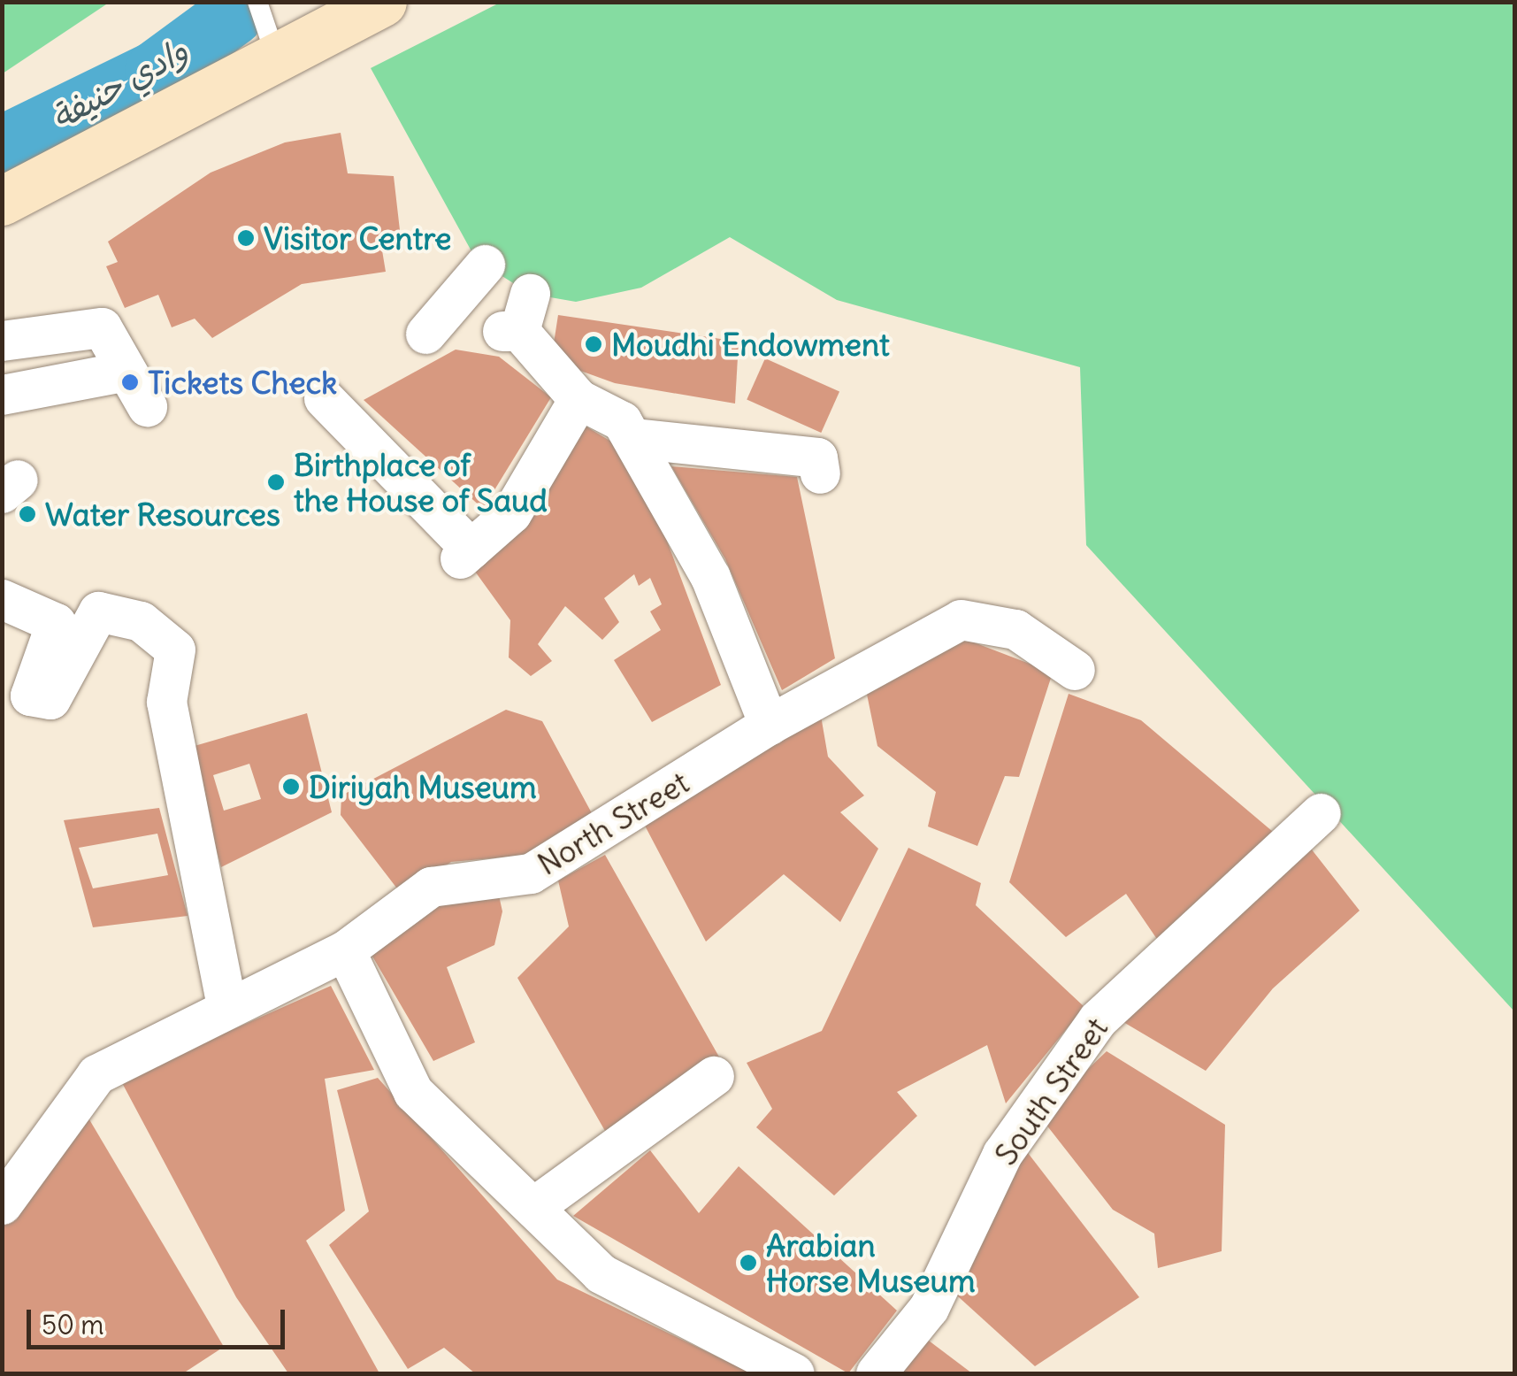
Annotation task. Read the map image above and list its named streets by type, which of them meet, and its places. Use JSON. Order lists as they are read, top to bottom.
{
  "streets": {
    "street": ["North Street", "South Street"]
  },
  "water": ["وادي حنيفة"],
  "places": [
    "Visitor Centre",
    "Moudhi Endowment",
    "Tickets Check",
    "Birthplace of the House of Saud",
    "Water Resources",
    "Diriyah Museum",
    "Arabian Horse Museum"
  ],
  "scale_bar": "50 m"
}
